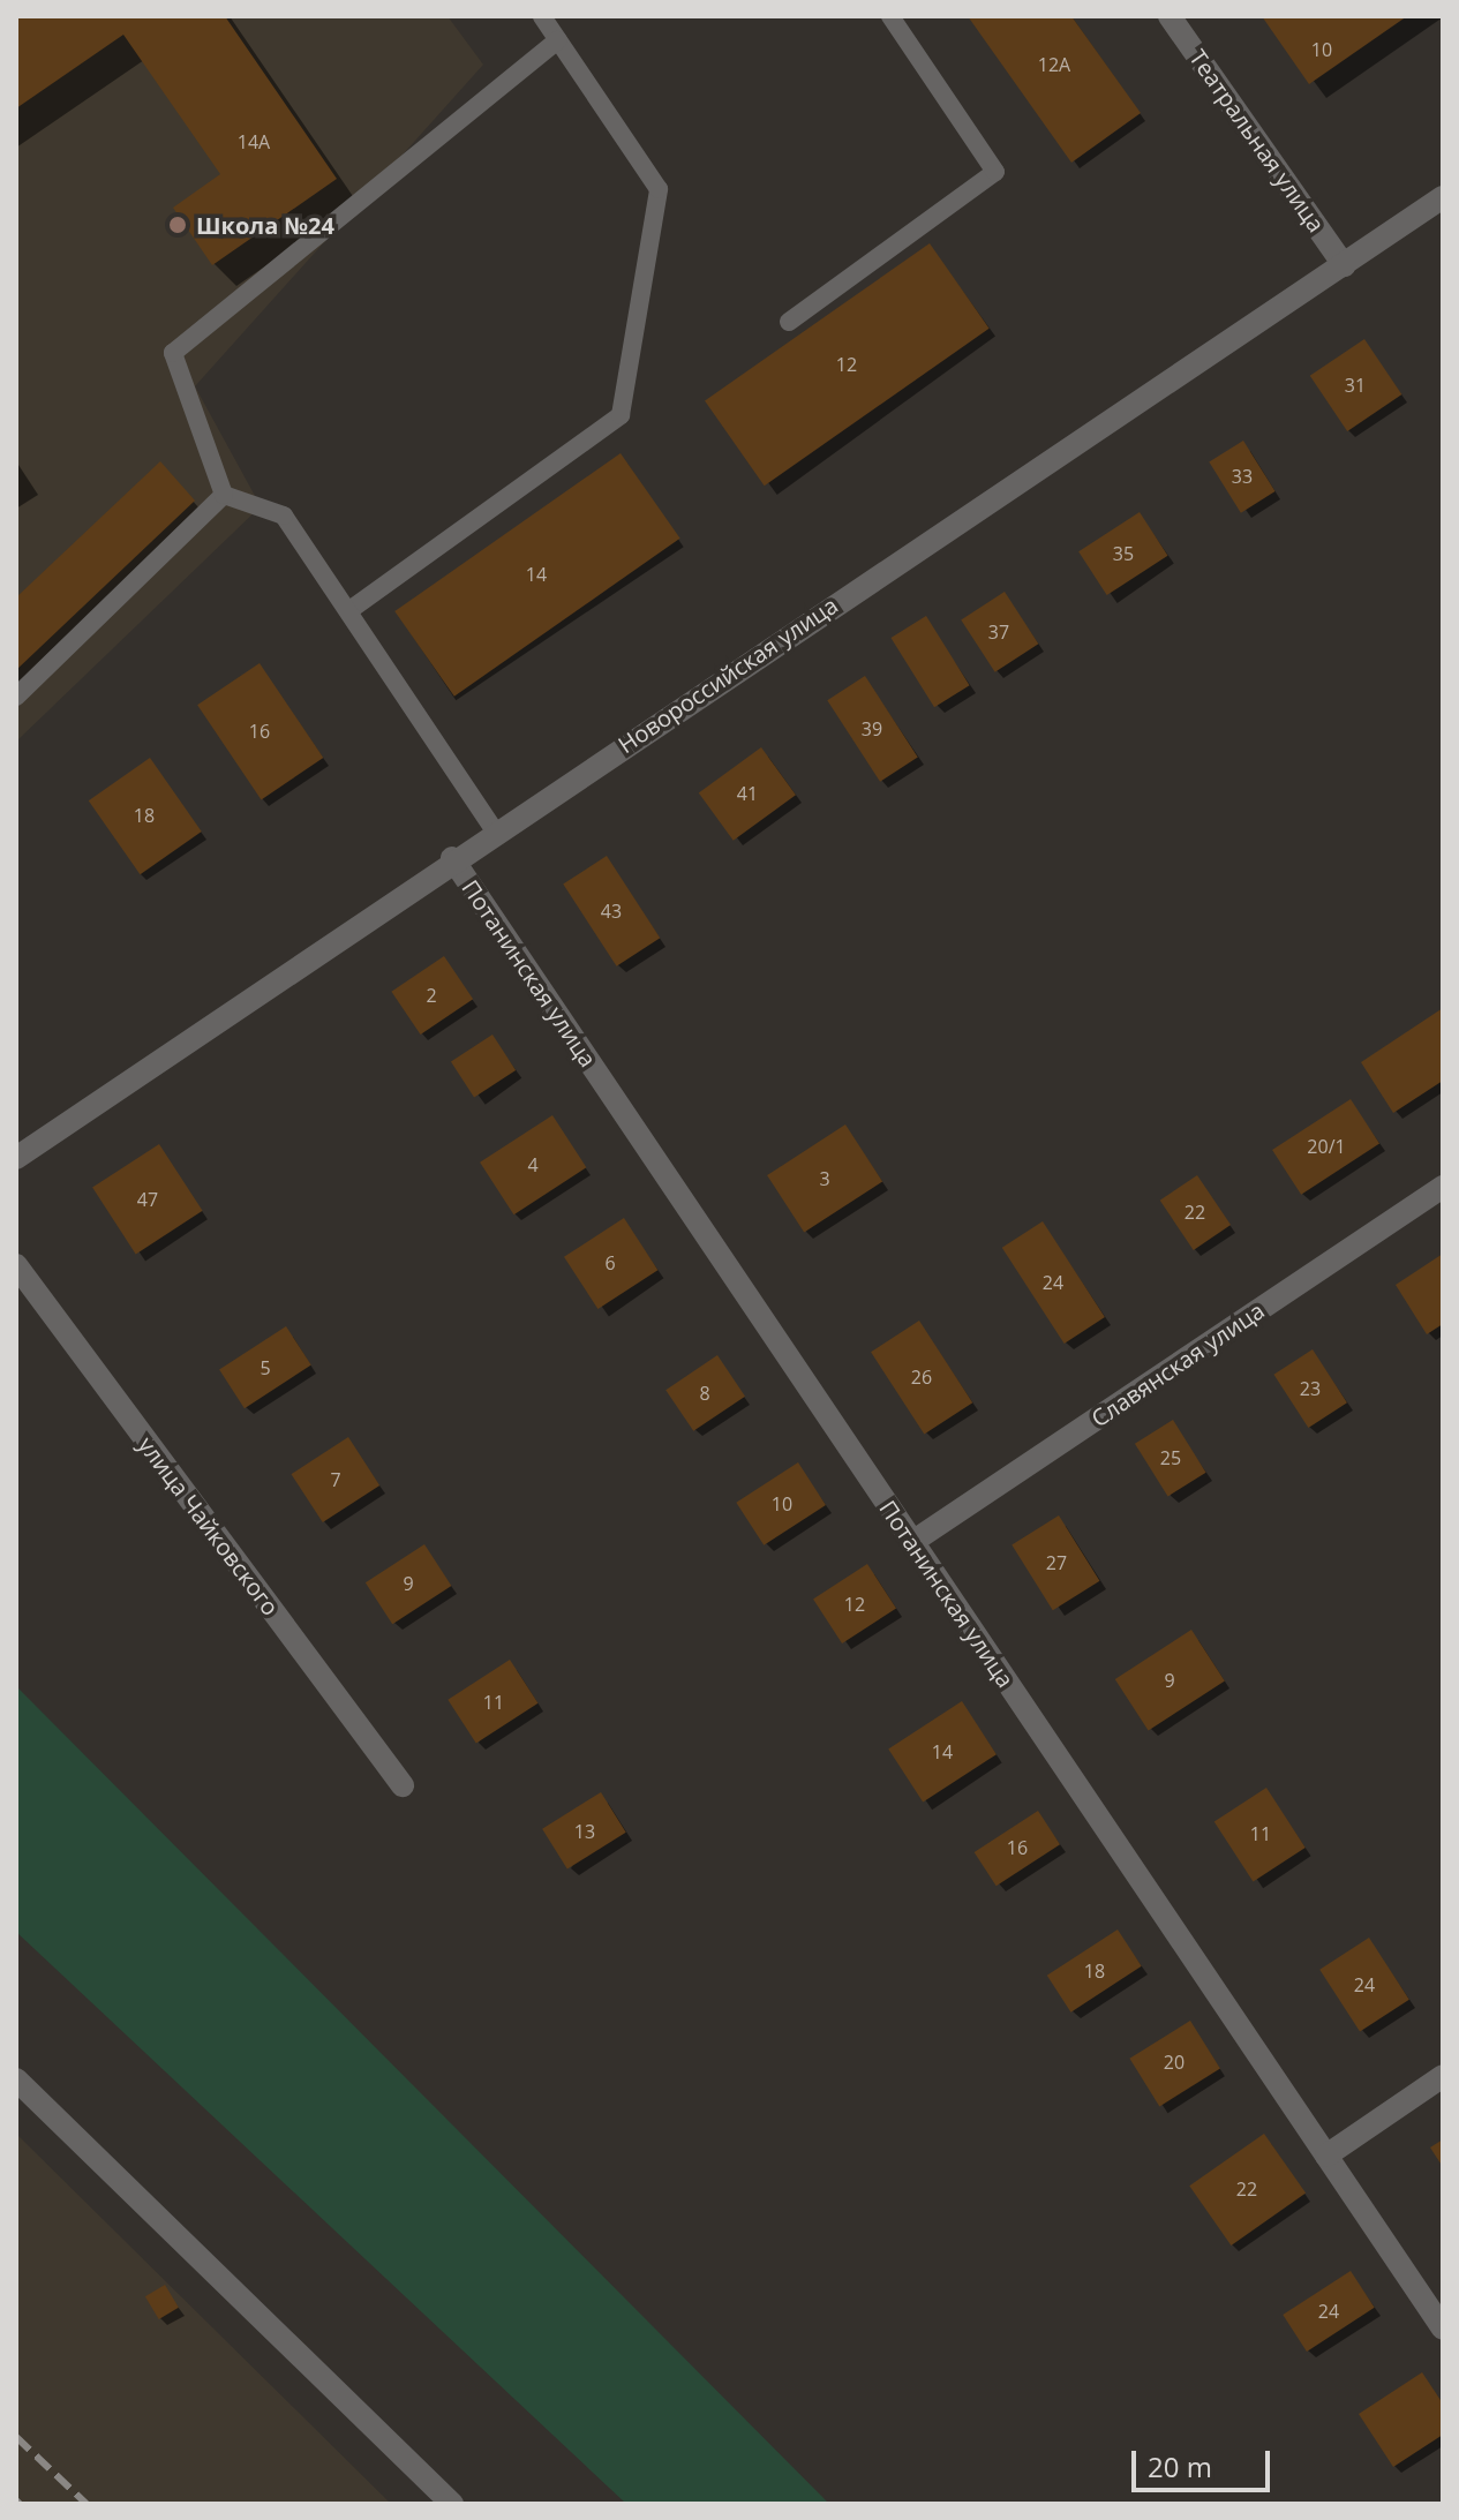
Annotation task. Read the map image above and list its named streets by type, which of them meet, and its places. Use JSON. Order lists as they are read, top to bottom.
{
  "streets": {
    "street": [
      "Театральная улица",
      "Новороссийская улица",
      "Потанинская улица",
      "Славянская улица",
      "улица Чайковского"
    ]
  },
  "crossings": [
    ["Театральная улица", "Новороссийская улица"],
    ["Новороссийская улица", "Потанинская улица"],
    ["Потанинская улица", "Славянская улица"]
  ],
  "places": ["Школа №24"],
  "house_numbers": [
    "10",
    "12А",
    "14А",
    "12",
    "31",
    "33",
    "35",
    "14",
    "37",
    "39",
    "16",
    "41",
    "18",
    "43",
    "2",
    "20/1",
    "4",
    "3",
    "47",
    "22",
    "6",
    "24",
    "5",
    "26",
    "23",
    "8",
    "25",
    "7",
    "10",
    "27",
    "9",
    "12",
    "9",
    "11",
    "14",
    "13",
    "11",
    "16",
    "18",
    "24",
    "20",
    "22",
    "24"
  ],
  "scale_bar": "20 m"
}
